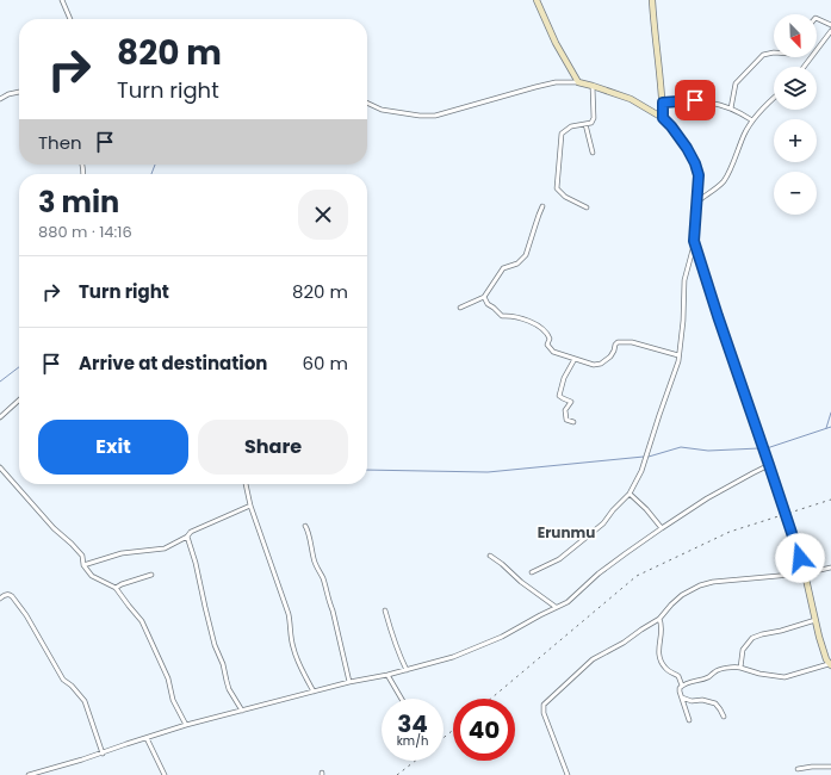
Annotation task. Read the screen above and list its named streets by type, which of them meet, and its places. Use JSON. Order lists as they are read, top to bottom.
{
  "districts": ["Erunmu"],
  "north": "bottom right",
  "page": {
    "map_buttons": ["+", "−"],
    "turn": ["820 m", "Turn right"],
    "then": "Then",
    "heading": ["3 min", "880 m · 14:16"],
    "list": [
      {
        "name": "Turn right",
        "value": "820 m"
      },
      {
        "name": "Arrive at destination",
        "value": "60 m"
      }
    ],
    "buttons": ["Exit", "Share"],
    "speed": "34 km/h",
    "limit": "40"
  }
}
